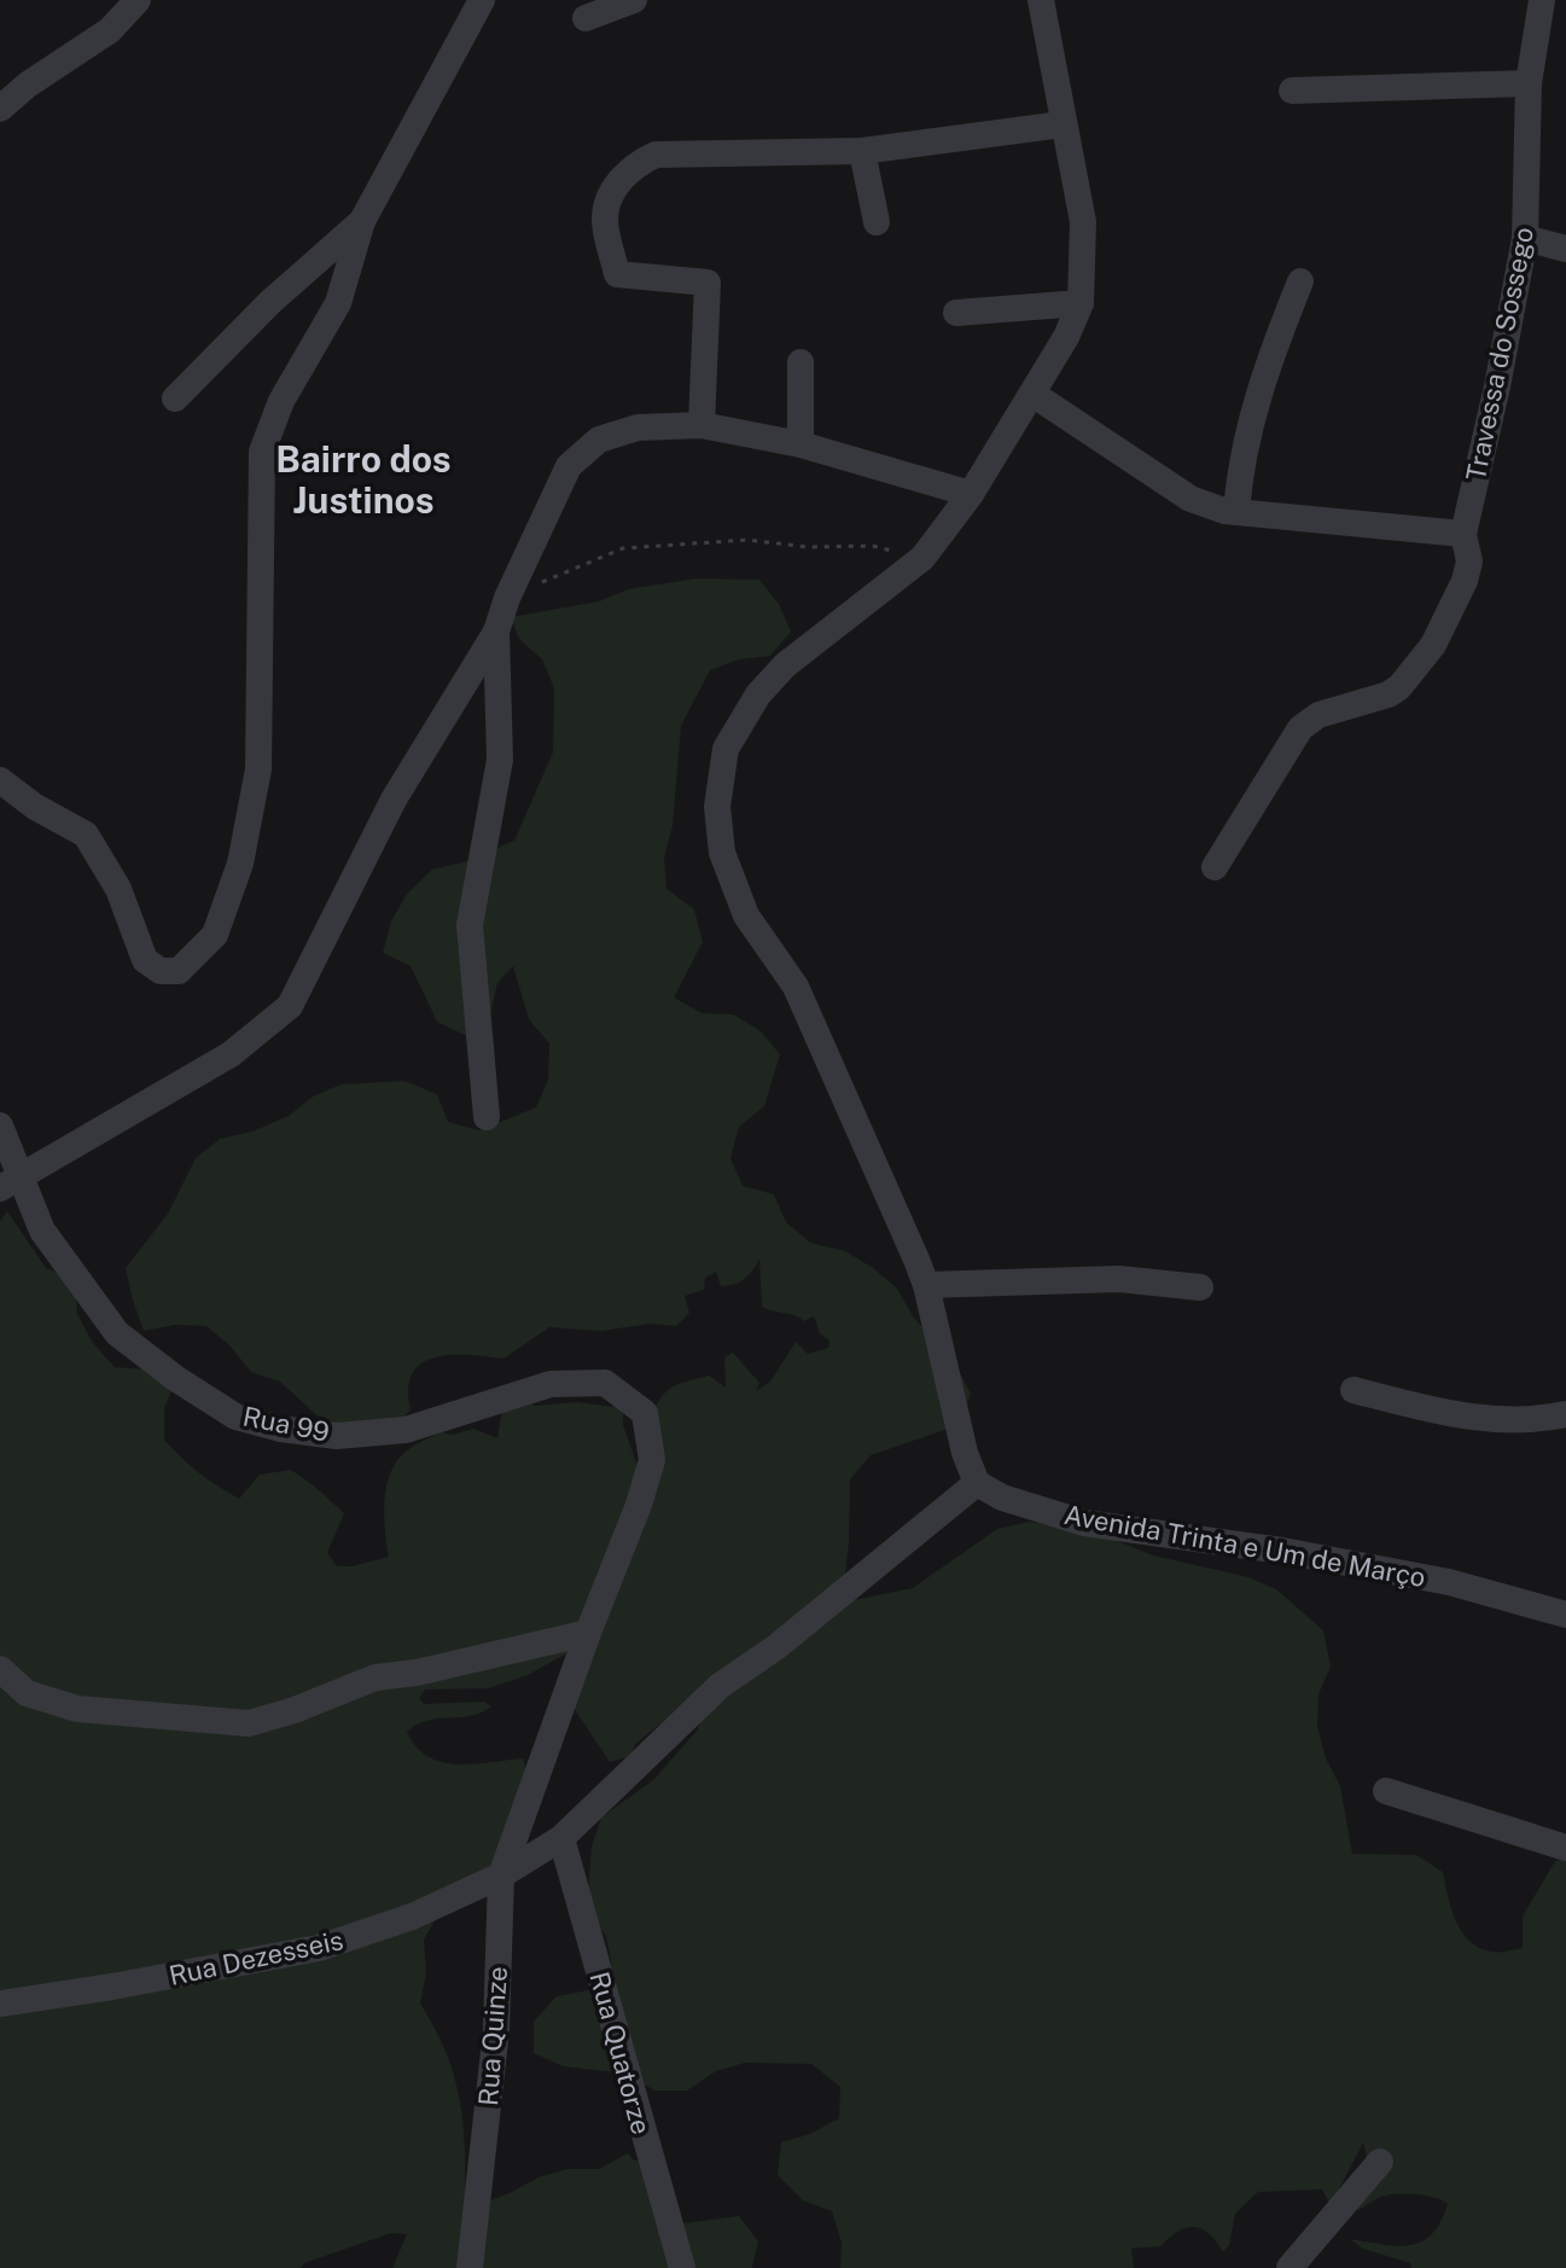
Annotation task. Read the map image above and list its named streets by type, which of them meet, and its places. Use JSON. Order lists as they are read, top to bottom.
{
  "streets": {
    "street": [
      "Travessa do Sossego",
      "Rua 99",
      "Avenida Trinta e Um de Março",
      "Rua Dezesseis",
      "Rua Quinze",
      "Rua Quatorze"
    ]
  },
  "crossings": [
    ["Rua 99", "Rua Quinze"],
    ["Rua Dezesseis", "Rua Quinze"]
  ],
  "districts": ["Bairro dos Justinos"]
}
